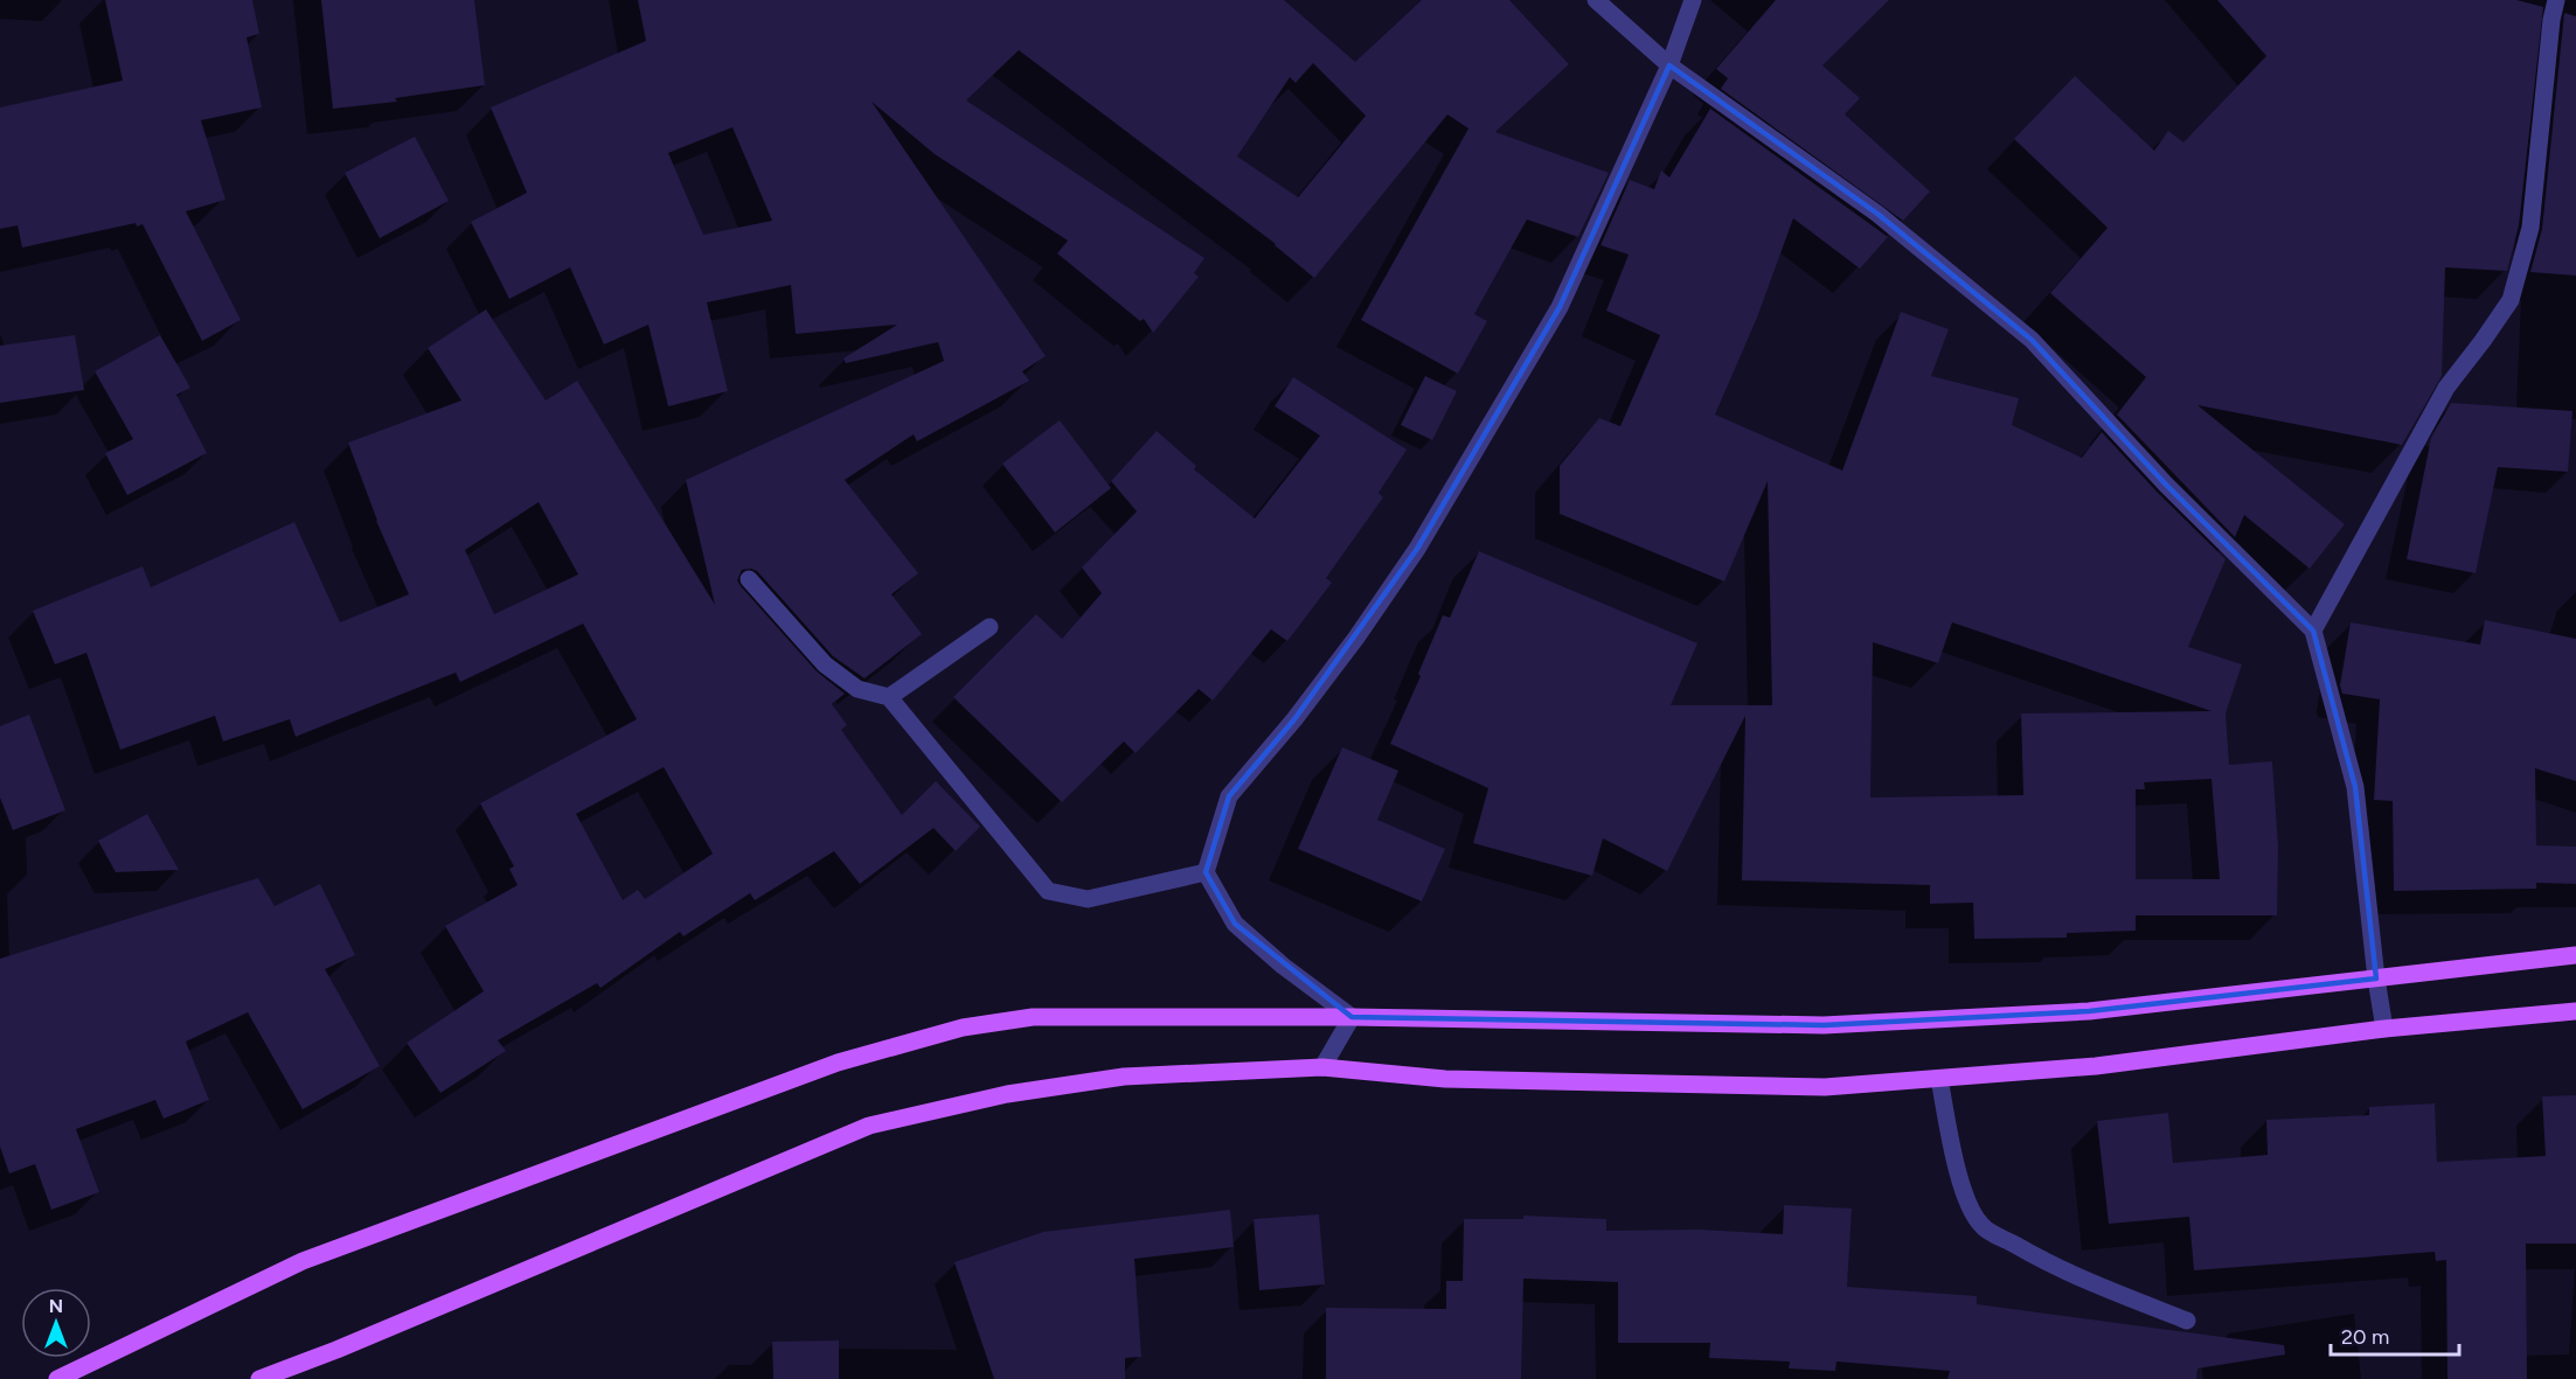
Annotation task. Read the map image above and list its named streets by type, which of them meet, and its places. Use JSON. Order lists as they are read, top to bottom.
{
  "scale_bar": "20 m",
  "north": "top"
}
